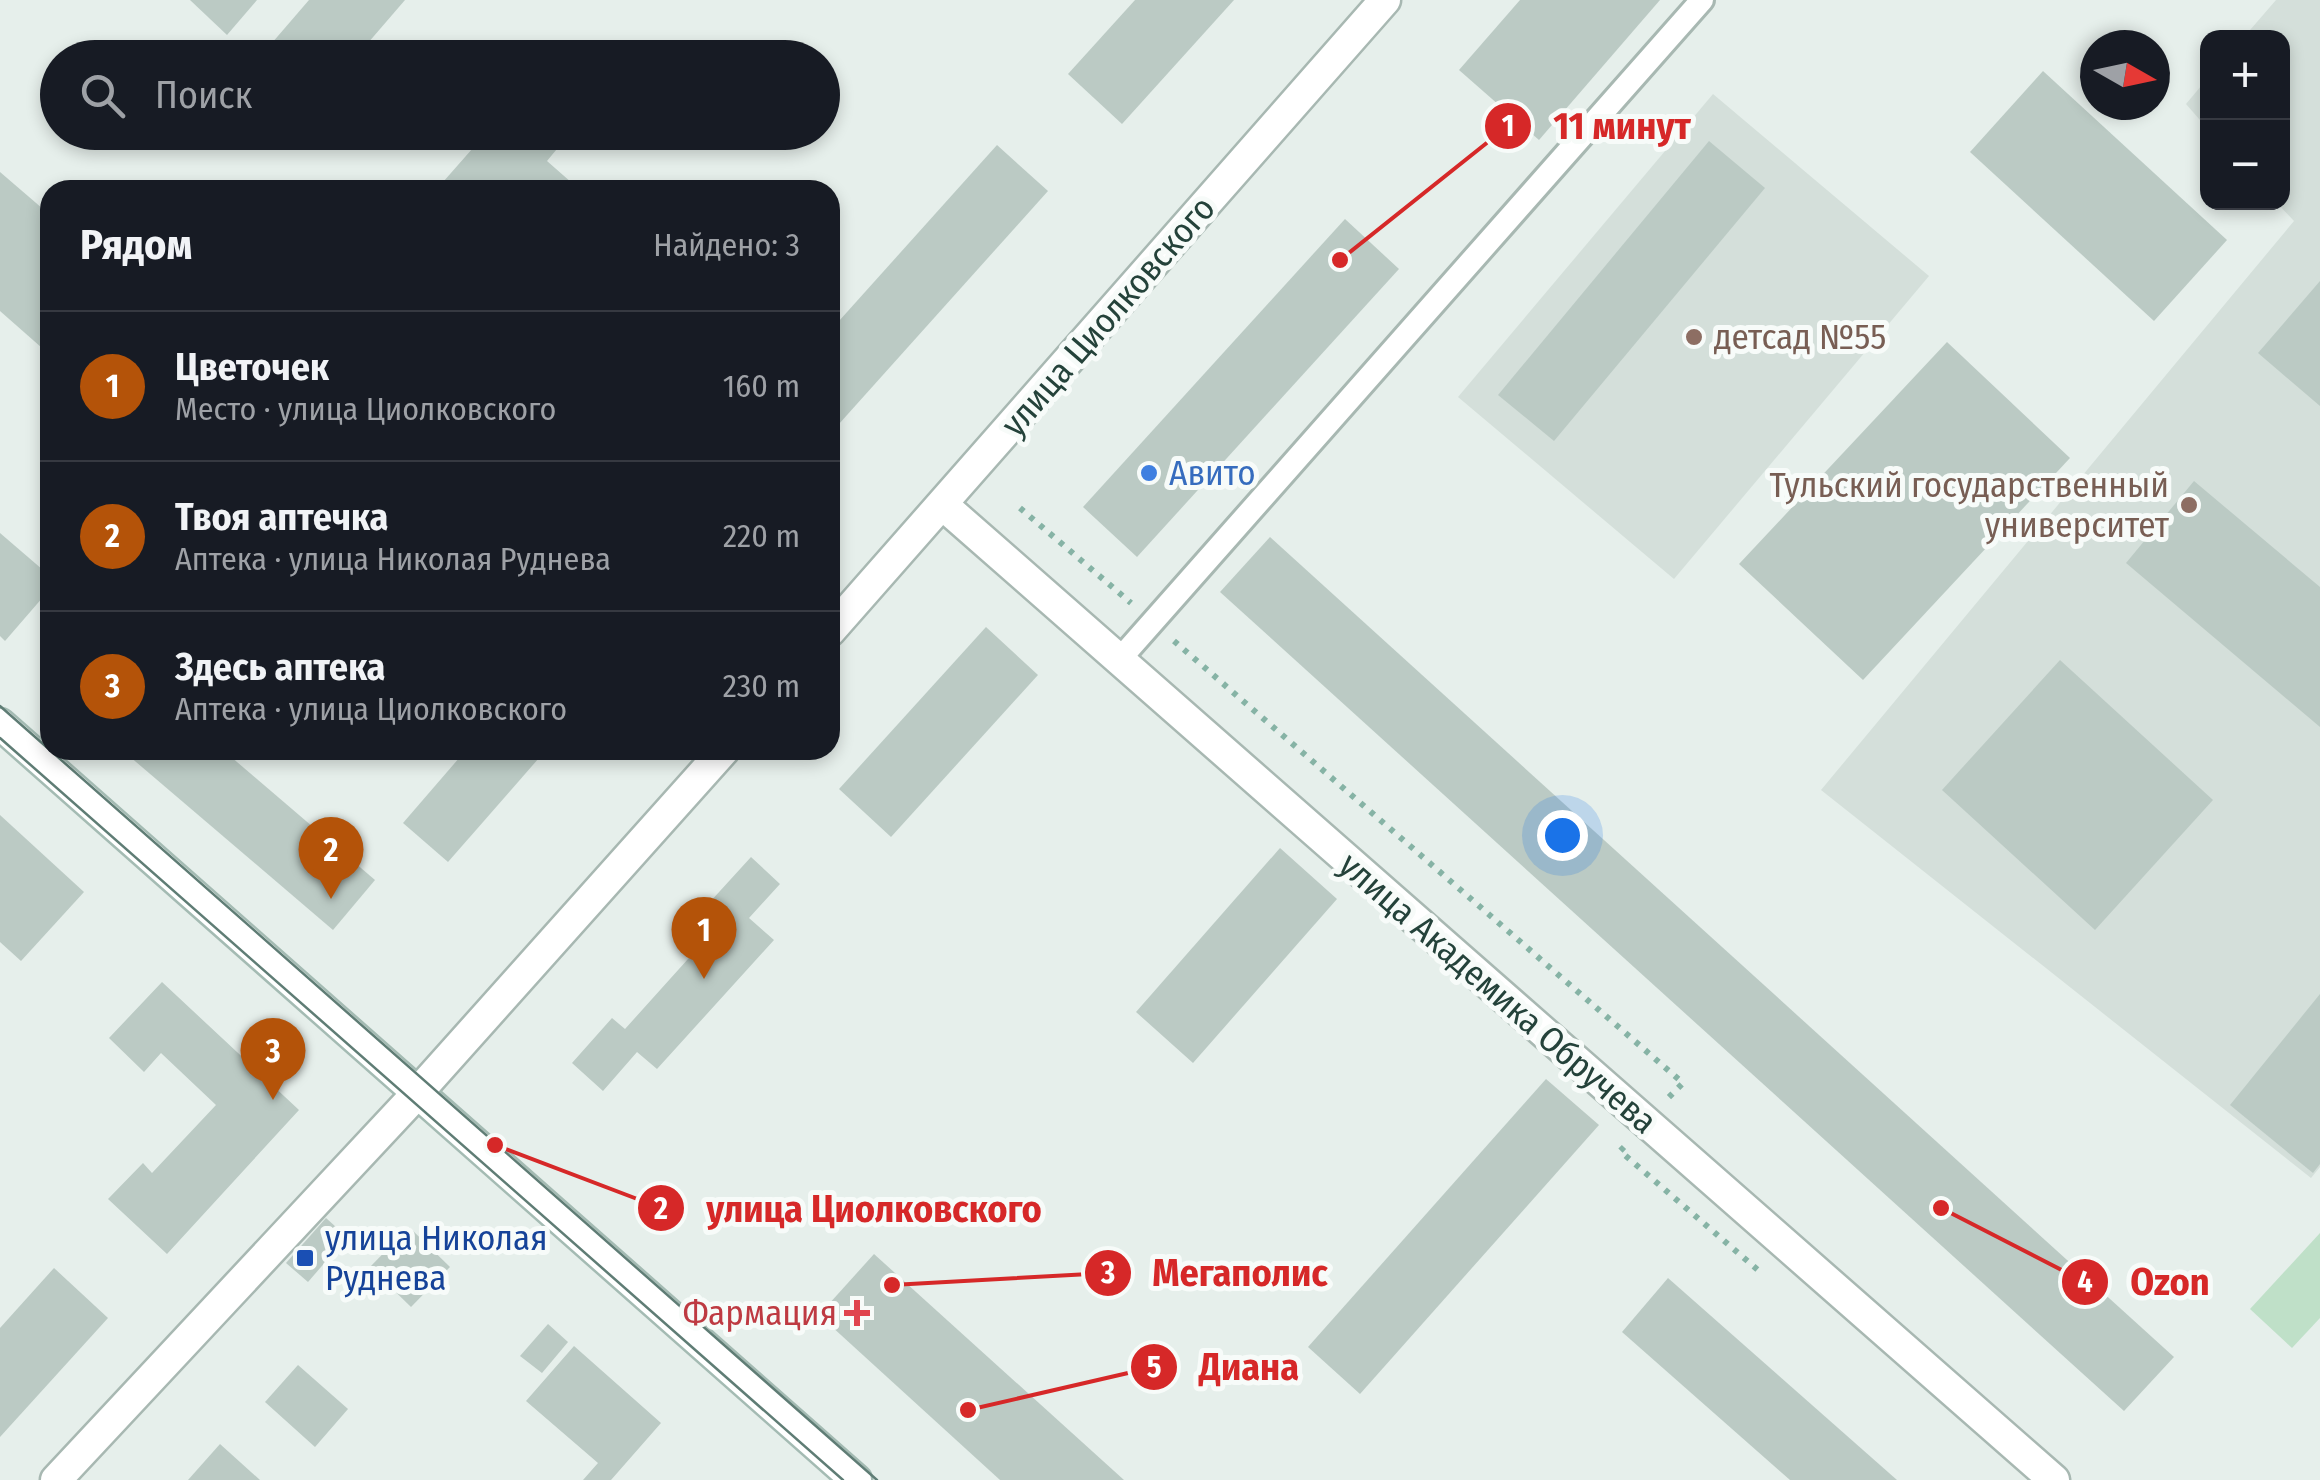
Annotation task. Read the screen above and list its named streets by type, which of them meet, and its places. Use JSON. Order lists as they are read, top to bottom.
{
  "streets": {
    "street": ["улица Циолковского", "улица Академика Обручева"]
  },
  "crossings": [
    ["улица Циолковского", "улица Академика Обручева"]
  ],
  "places": {
    "other": [
      "11 минут",
      "детсад №55",
      "Авито",
      "Тульский государственный университет",
      "улица Циолковского",
      "Ozon",
      "Мегаполис",
      "Диана"
    ],
    "transit": ["улица Николая Руднева"],
    "health": ["Фармация"]
  },
  "north": "right",
  "page": {
    "map_buttons": ["+", "−"],
    "search": "Поиск",
    "heading": ["Рядом", "Найдено: 3"],
    "list": [
      {
        "mark": "1",
        "name": "Цветочек",
        "note": "Место · улица Циолковского",
        "value": "160 m"
      },
      {
        "mark": "2",
        "name": "Твоя аптечка",
        "note": "Аптека · улица Николая Руднева",
        "value": "220 m"
      },
      {
        "mark": "3",
        "name": "Здесь аптека",
        "note": "Аптека · улица Циолковского",
        "value": "230 m"
      }
    ],
    "pins": ["2", "1", "3"]
  }
}
